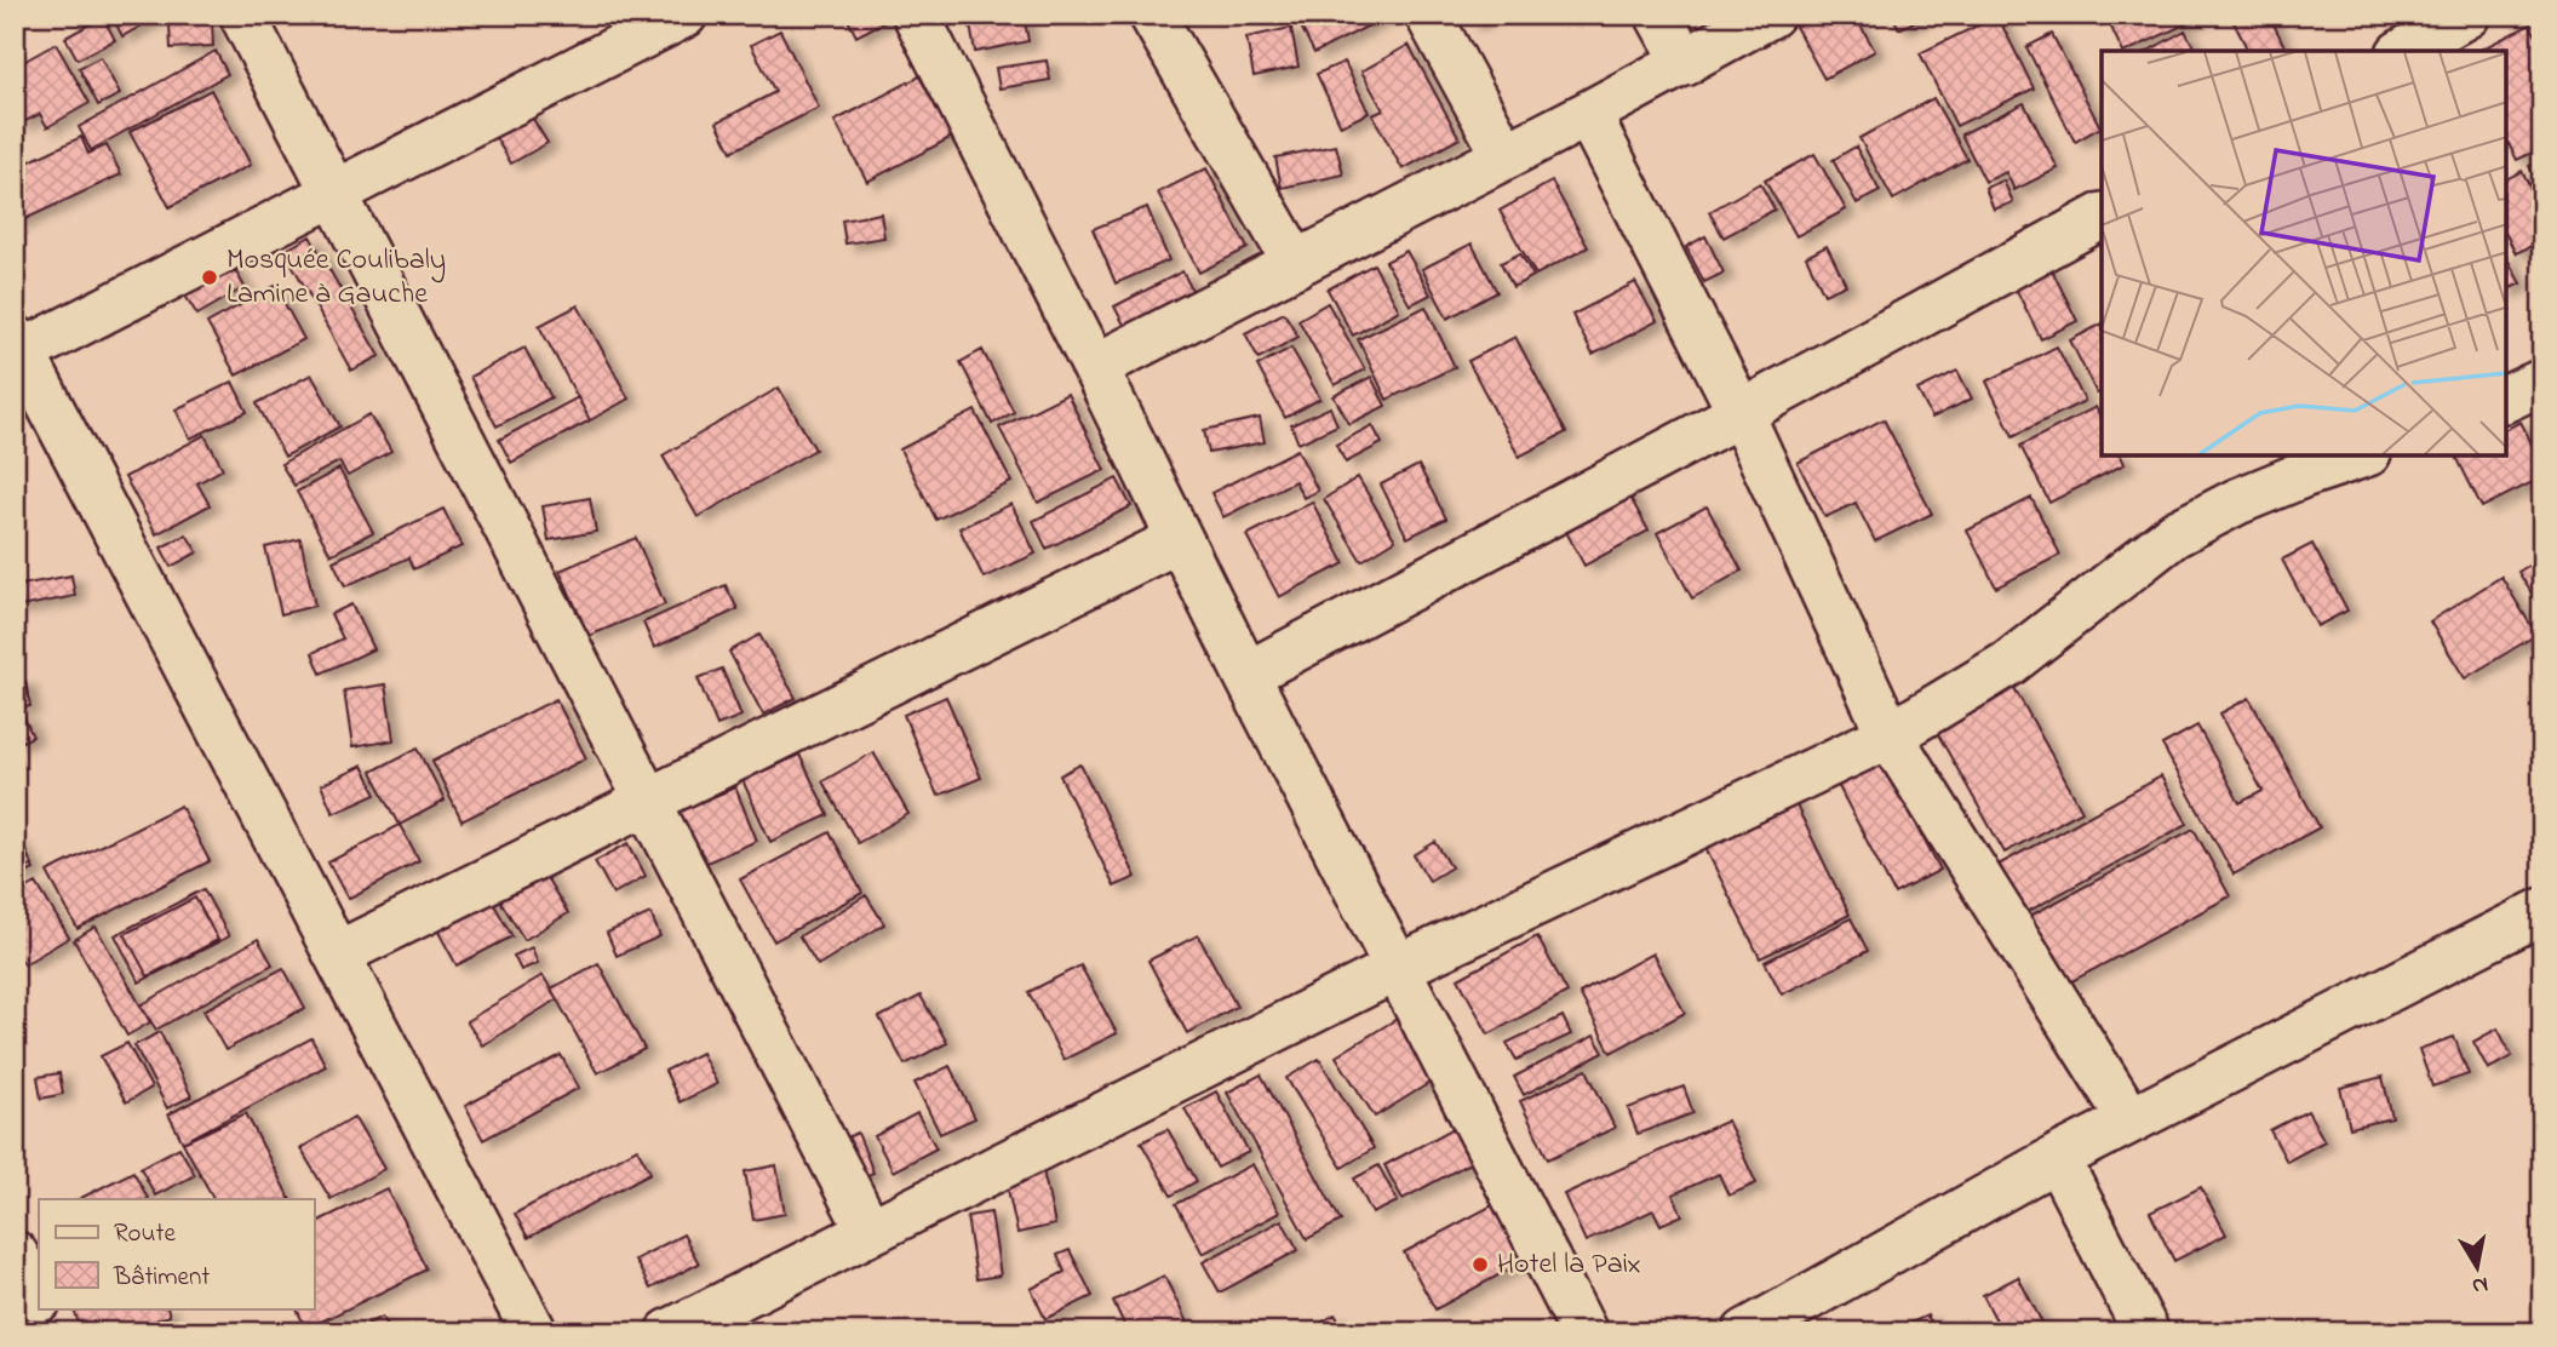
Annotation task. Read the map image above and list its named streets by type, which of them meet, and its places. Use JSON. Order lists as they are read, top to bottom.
{
  "places": ["Mosquée Coulibaly Lamine à Gauche", "Hotel la Paix"],
  "legend": ["Route", "Bâtiment"],
  "north": "bottom"
}
